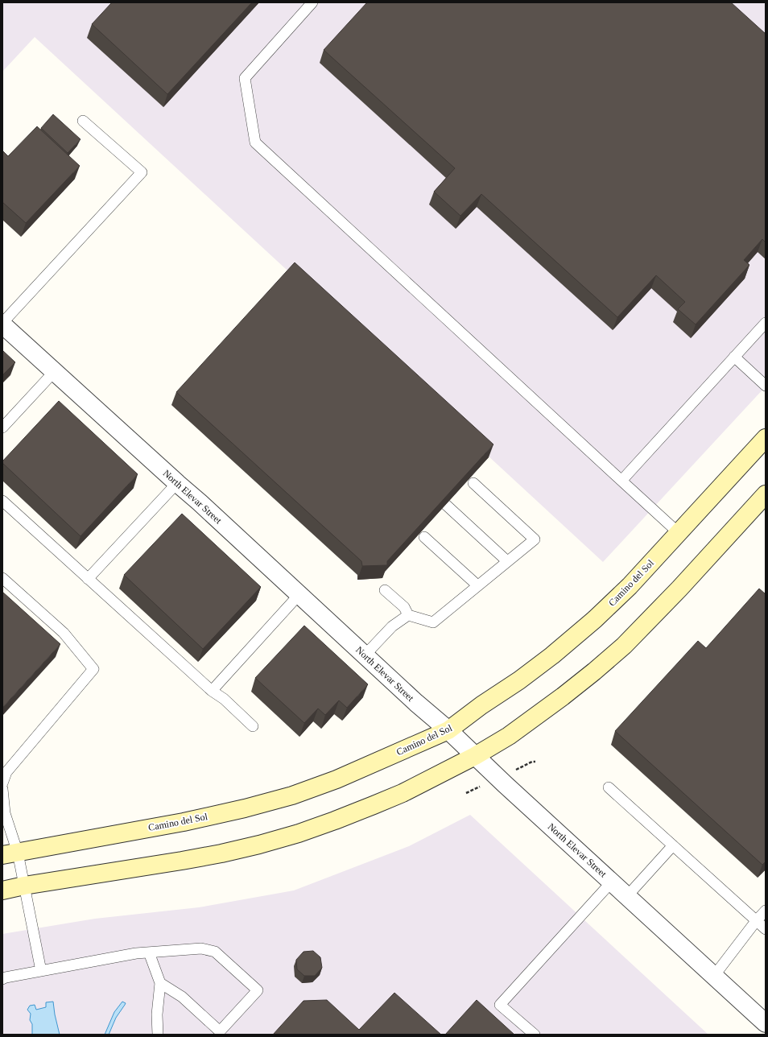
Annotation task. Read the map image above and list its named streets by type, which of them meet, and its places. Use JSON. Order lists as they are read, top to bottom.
{
  "streets": {
    "street": ["North Elevar Street", "Camino del Sol"]
  },
  "crossings": [
    ["North Elevar Street", "Camino del Sol"]
  ]
}
